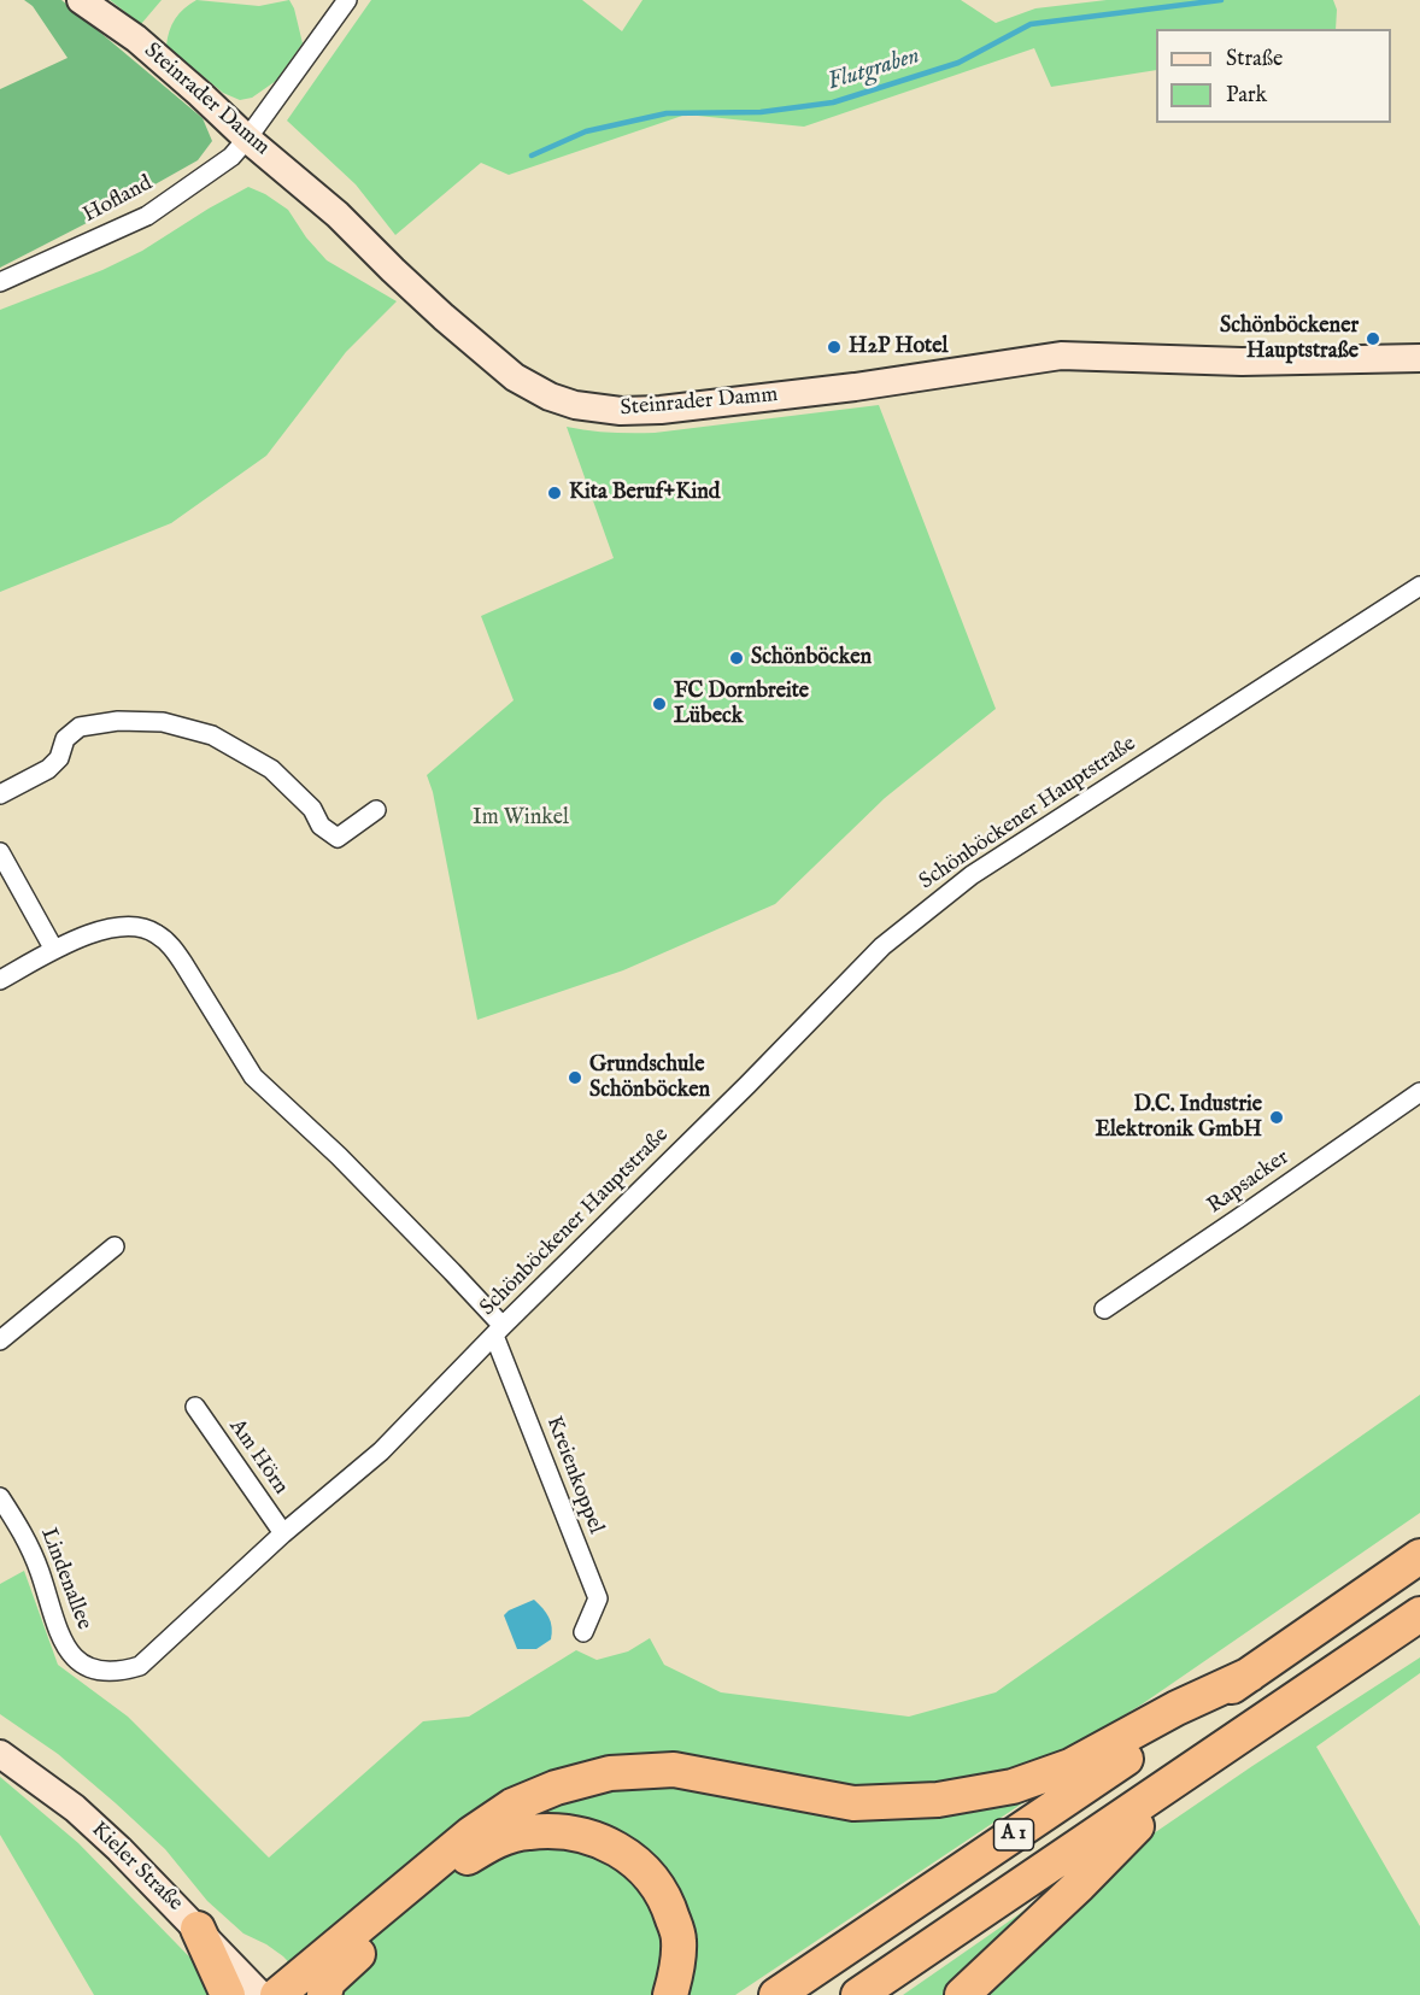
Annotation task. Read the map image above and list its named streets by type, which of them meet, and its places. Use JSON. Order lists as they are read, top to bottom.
{
  "streets": {
    "highway": ["A 1"],
    "main road": ["Steinrader Damm", "Kieler Straße"],
    "street": [
      "Hofland",
      "Schönböckener Hauptstraße",
      "Rapsacker",
      "Am Hörn",
      "Kreienkoppel",
      "Lindenallee"
    ]
  },
  "crossings": [
    ["Steinrader Damm", "Hofland"],
    ["Schönböckener Hauptstraße", "Am Hörn"],
    ["Schönböckener Hauptstraße", "Kreienkoppel"],
    ["Schönböckener Hauptstraße", "Lindenallee"]
  ],
  "water": ["Flutgraben"],
  "parks": ["Im Winkel"],
  "places": [
    "Schönböckener Hauptstraße",
    "H2P Hotel",
    "Kita Beruf+Kind",
    "Schönböcken",
    "FC Dornbreite Lübeck",
    "Grundschule Schönböcken",
    "D.C. Industrie Elektronik GmbH"
  ],
  "legend": ["Straße", "Park"]
}
